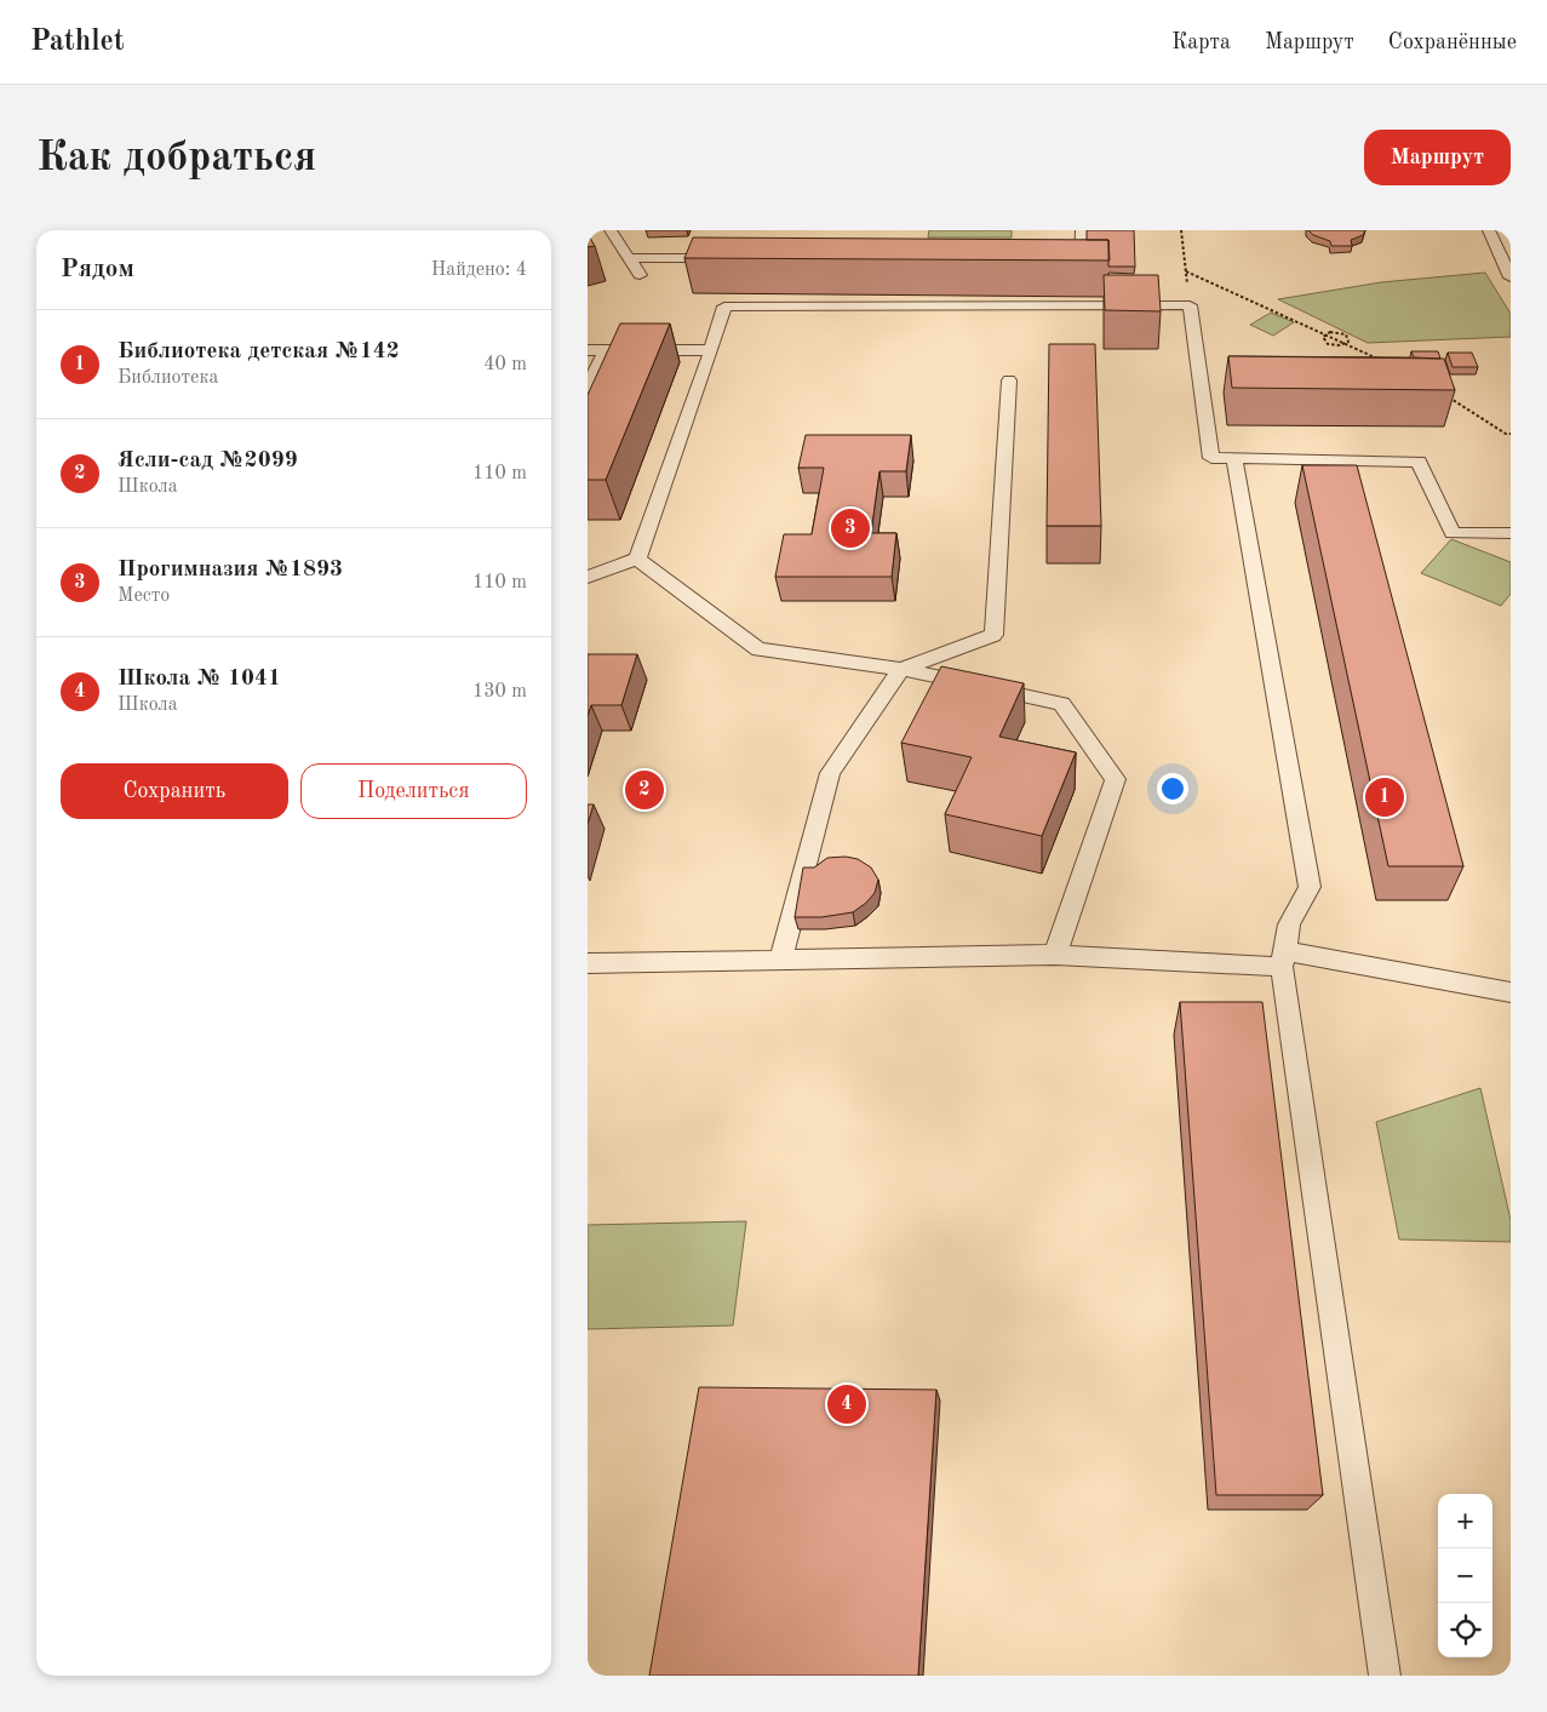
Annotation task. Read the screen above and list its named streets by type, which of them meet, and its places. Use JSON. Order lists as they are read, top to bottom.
{
  "page": {
    "header": "Pathlet",
    "nav": ["Карта", "Маршрут", "Сохранённые"],
    "buttons": [
      "Маршрут",
      ["Сохранить", "Поделиться"]
    ],
    "title": "Как добраться",
    "heading": ["Рядом", "Найдено: 4"],
    "list": [
      {
        "mark": "1",
        "name": "Библиотека детская №142",
        "note": "Библиотека",
        "value": "40 m"
      },
      {
        "mark": "2",
        "name": "Ясли-сад №2099",
        "note": "Школа",
        "value": "110 m"
      },
      {
        "mark": "3",
        "name": "Прогимназия №1893",
        "note": "Место",
        "value": "110 m"
      },
      {
        "mark": "4",
        "name": "Школа № 1041",
        "note": "Школа",
        "value": "130 m"
      }
    ],
    "pins": [
      "3",
      "2",
      "1",
      "4"
    ],
    "map_buttons": ["+", "−"]
  }
}
